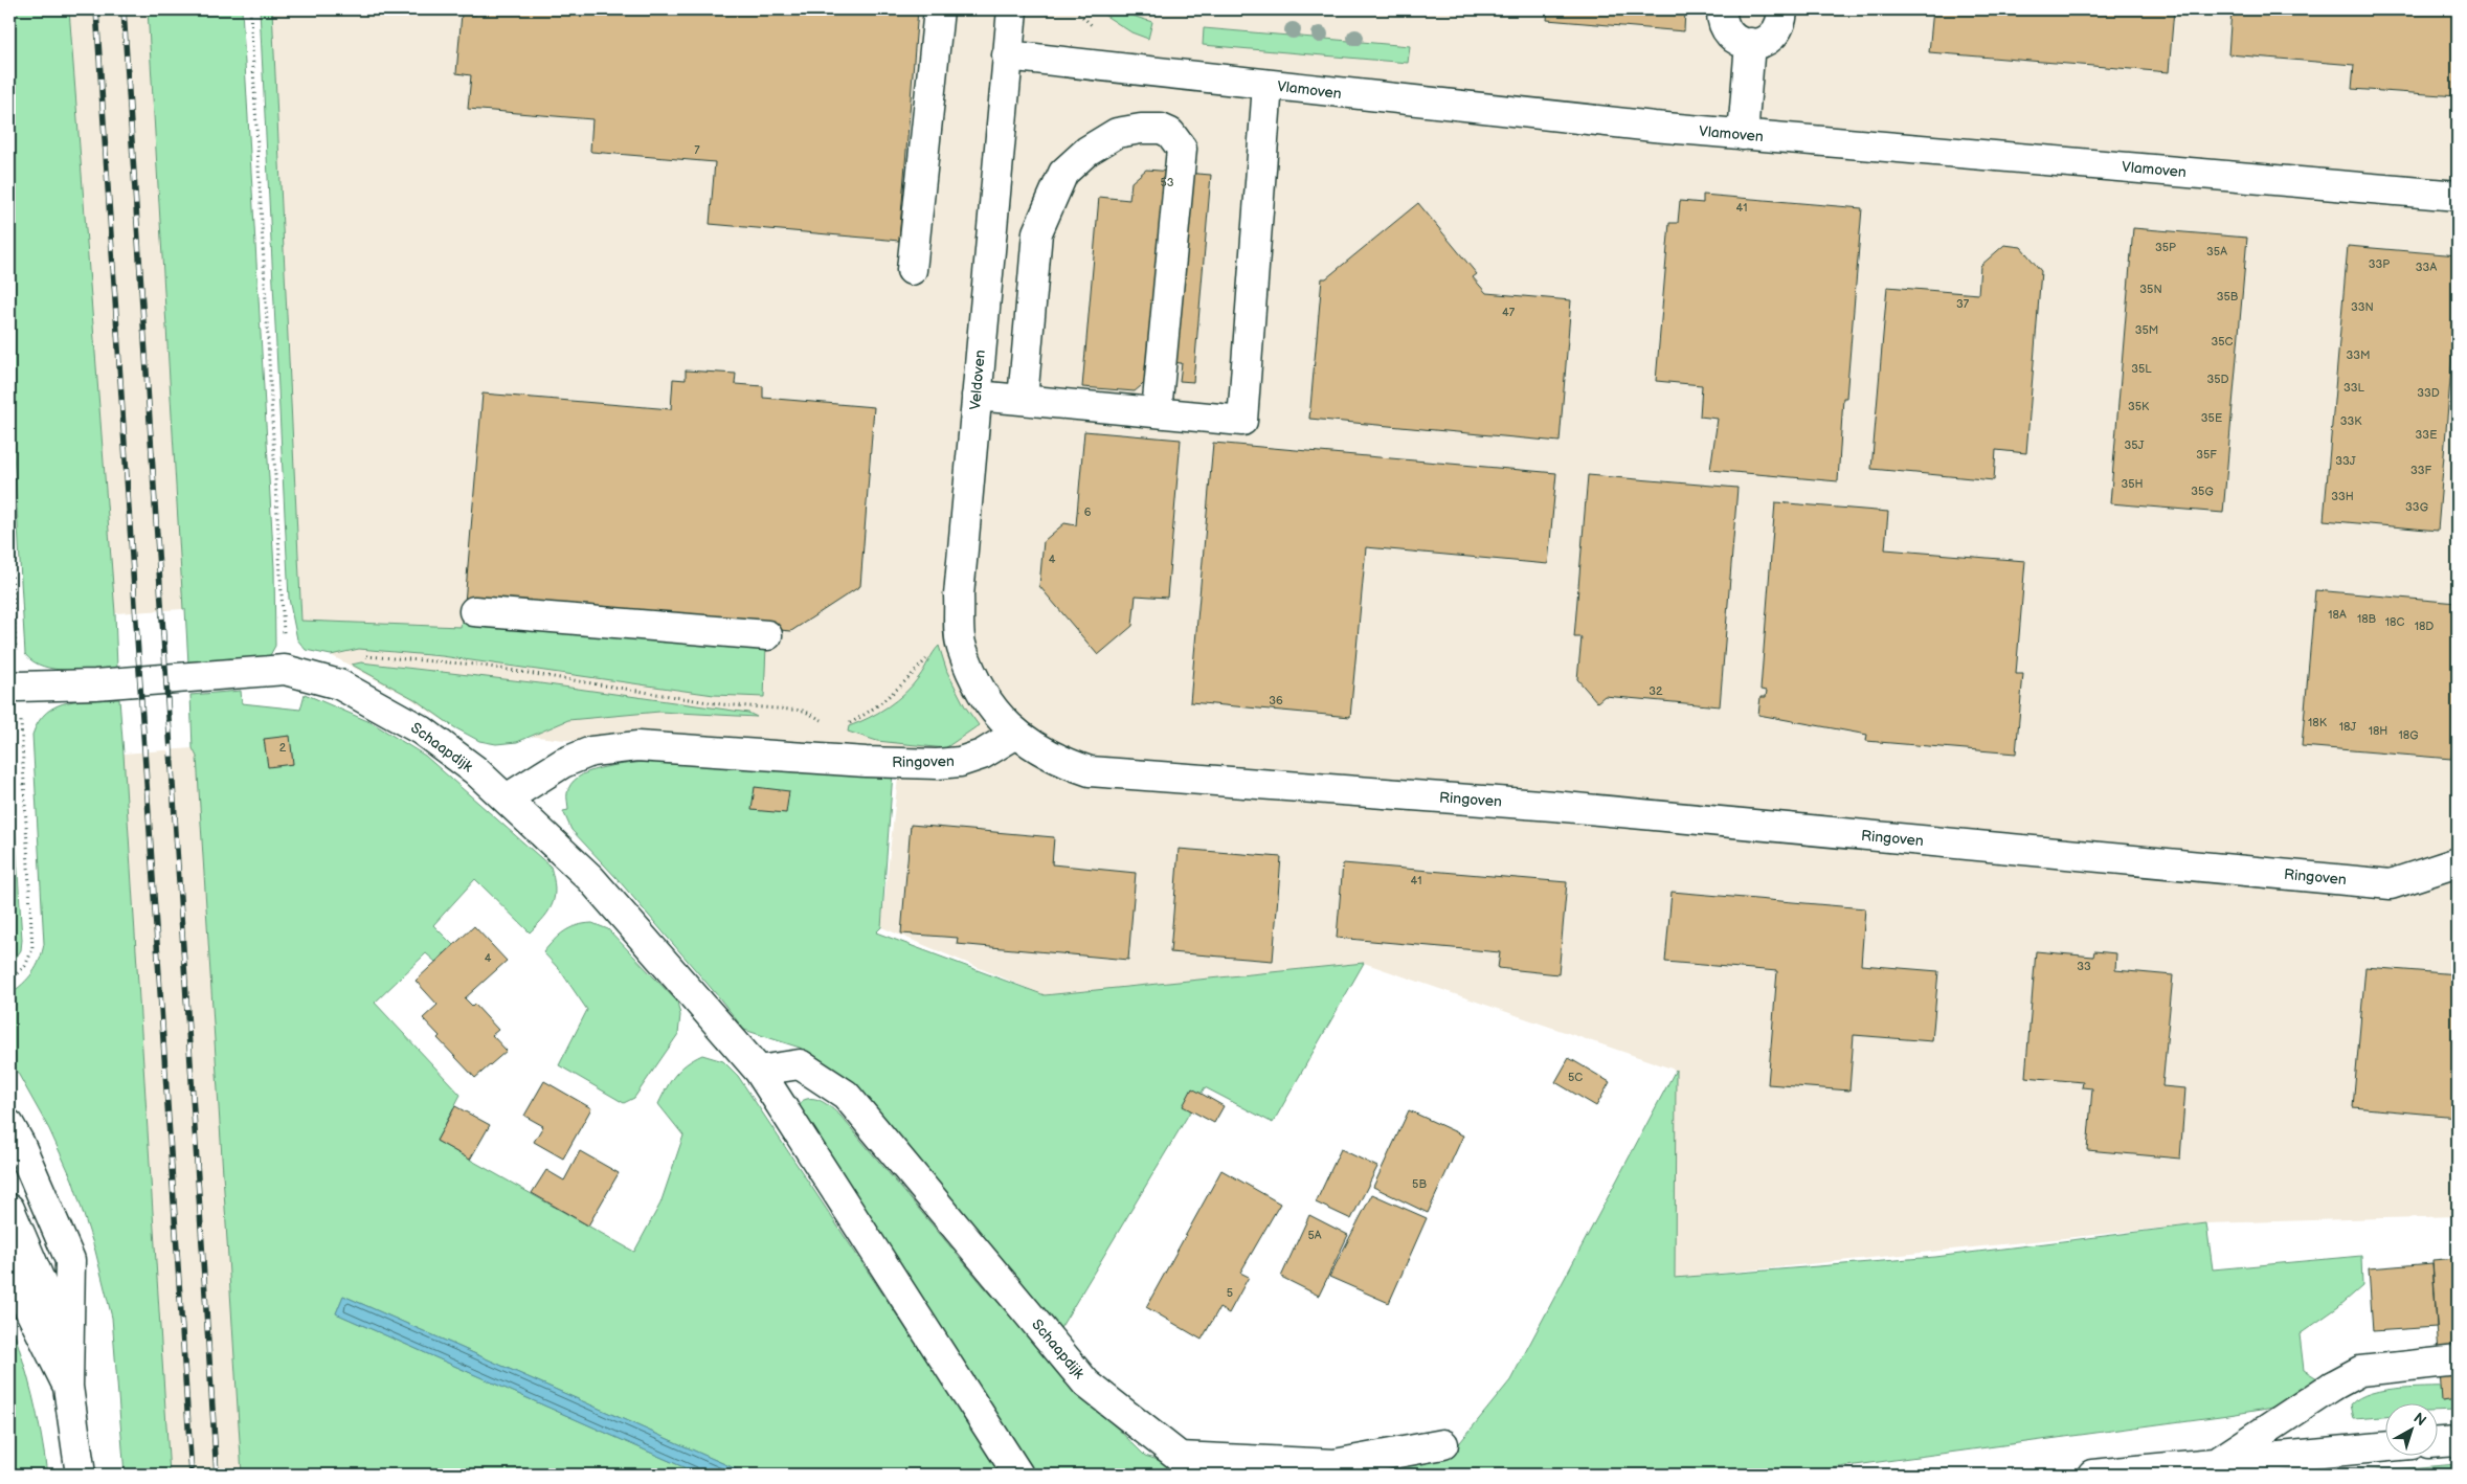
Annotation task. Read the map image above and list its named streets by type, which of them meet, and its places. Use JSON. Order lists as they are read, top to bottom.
{
  "streets": {
    "main road": [
      "Vlamoven",
      "Veldoven",
      "Schaapdijk",
      "Ringoven"
    ]
  },
  "crossings": [
    ["Vlamoven", "Veldoven"],
    ["Veldoven", "Ringoven"],
    ["Schaapdijk", "Ringoven"]
  ],
  "house_numbers": [
    "7",
    "53",
    "41",
    "35P",
    "35A",
    "33P",
    "33A",
    "35N",
    "35B",
    "37",
    "33N",
    "47",
    "35M",
    "35C",
    "33M",
    "35L",
    "35D",
    "33L",
    "33D",
    "35K",
    "35E",
    "33K",
    "33E",
    "35J",
    "35F",
    "33J",
    "33F",
    "35H",
    "35G",
    "33H",
    "33G",
    "6",
    "4",
    "18A",
    "18B",
    "18C",
    "18D",
    "32",
    "36",
    "18K",
    "18J",
    "18H",
    "18G",
    "2",
    "41",
    "4",
    "33",
    "5C",
    "5B",
    "5A",
    "5"
  ],
  "north": "top right"
}
